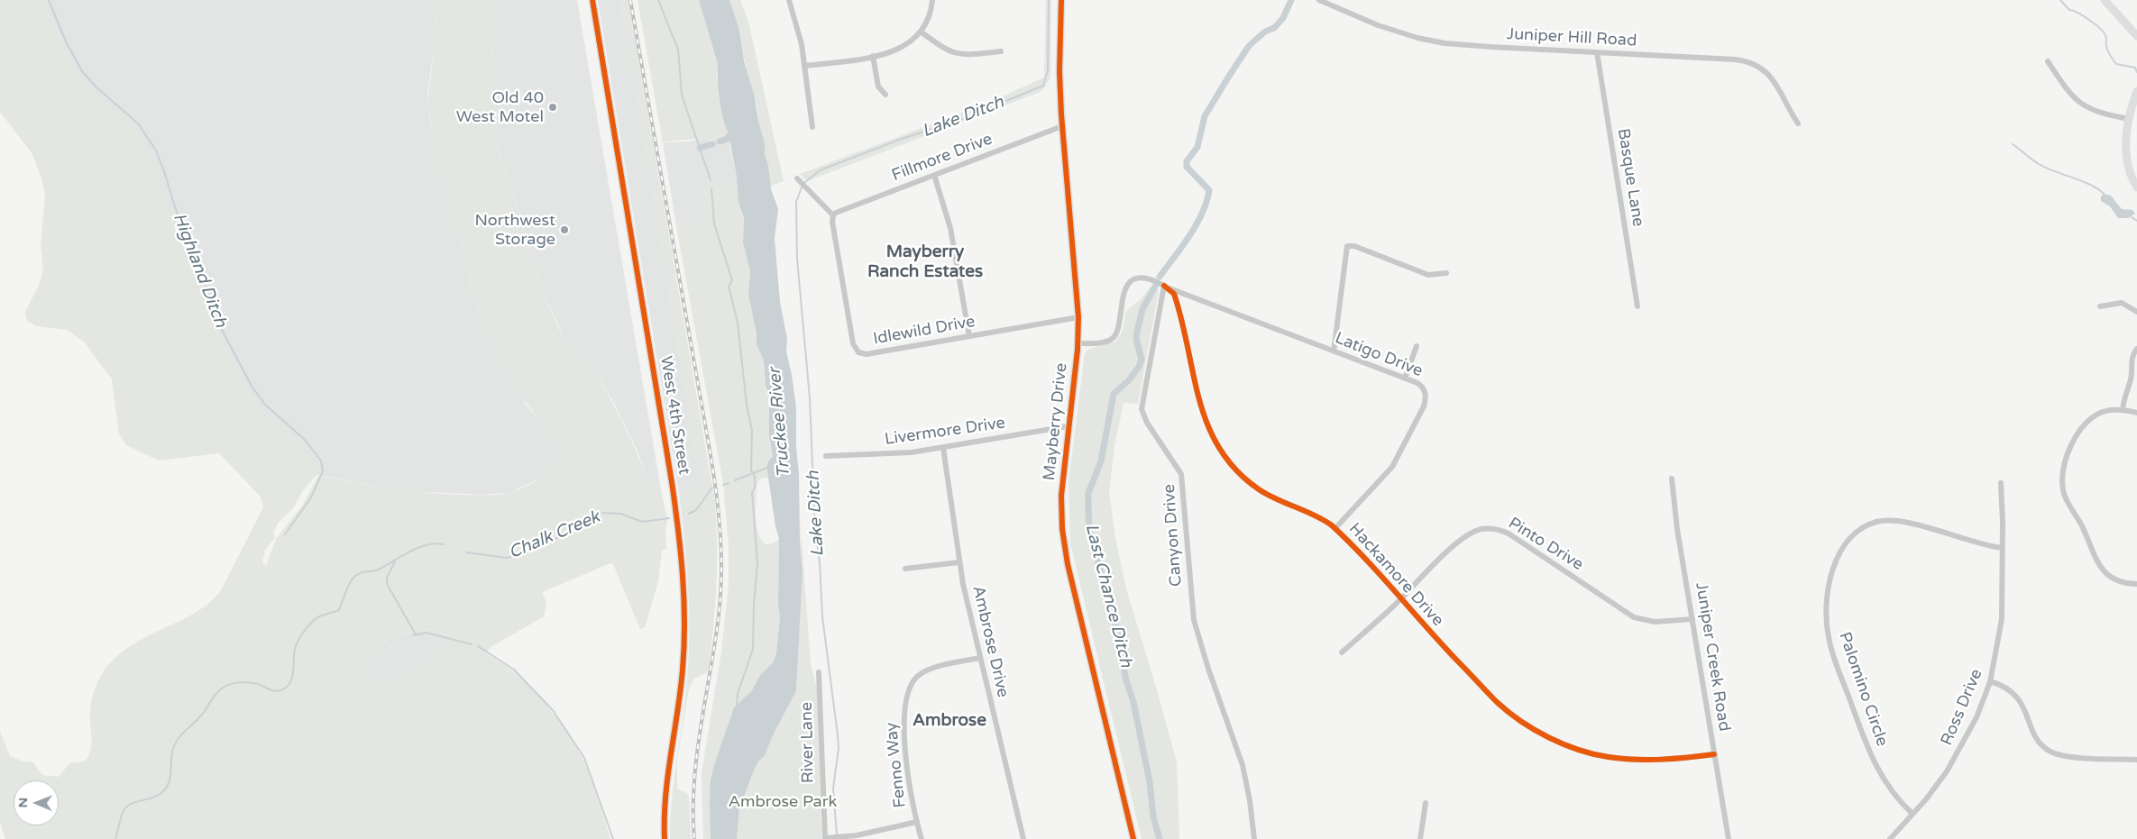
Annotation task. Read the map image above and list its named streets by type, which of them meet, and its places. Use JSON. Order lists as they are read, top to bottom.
{
  "streets": {
    "main road": ["West 4th Street", "Mayberry Drive"],
    "street": [
      "Juniper Hill Road",
      "Fillmore Drive",
      "Basque Lane",
      "Idlewild Drive",
      "Latigo Drive",
      "Livermore Drive",
      "Canyon Drive",
      "Pinto Drive",
      "Hackamore Drive",
      "Ambrose Drive",
      "Juniper Creek Road",
      "Palomino Circle",
      "Ross Drive",
      "River Lane",
      "Fenno Way"
    ]
  },
  "crossings": [
    ["Juniper Hill Road", "Basque Lane"],
    ["Fillmore Drive", "Idlewild Drive"],
    ["Fillmore Drive", "Mayberry Drive"],
    ["Idlewild Drive", "Mayberry Drive"],
    ["Latigo Drive", "Canyon Drive"],
    ["Latigo Drive", "Hackamore Drive"],
    ["Mayberry Drive", "Livermore Drive"],
    ["Livermore Drive", "Ambrose Drive"],
    ["Canyon Drive", "Hackamore Drive"],
    ["Pinto Drive", "Hackamore Drive"],
    ["Pinto Drive", "Juniper Creek Road"],
    ["Hackamore Drive", "Juniper Creek Road"],
    ["Ambrose Drive", "Fenno Way"],
    ["Palomino Circle", "Ross Drive"]
  ],
  "districts": ["Mayberry Ranch Estates", "Ambrose"],
  "water": [
    "Lake Ditch",
    "Highland Ditch",
    "Truckee River",
    "Chalk Creek",
    "Last Chance Ditch"
  ],
  "parks": ["Ambrose Park"],
  "places": ["Old 40 West Motel", "Northwest Storage"],
  "north": "left"
}
